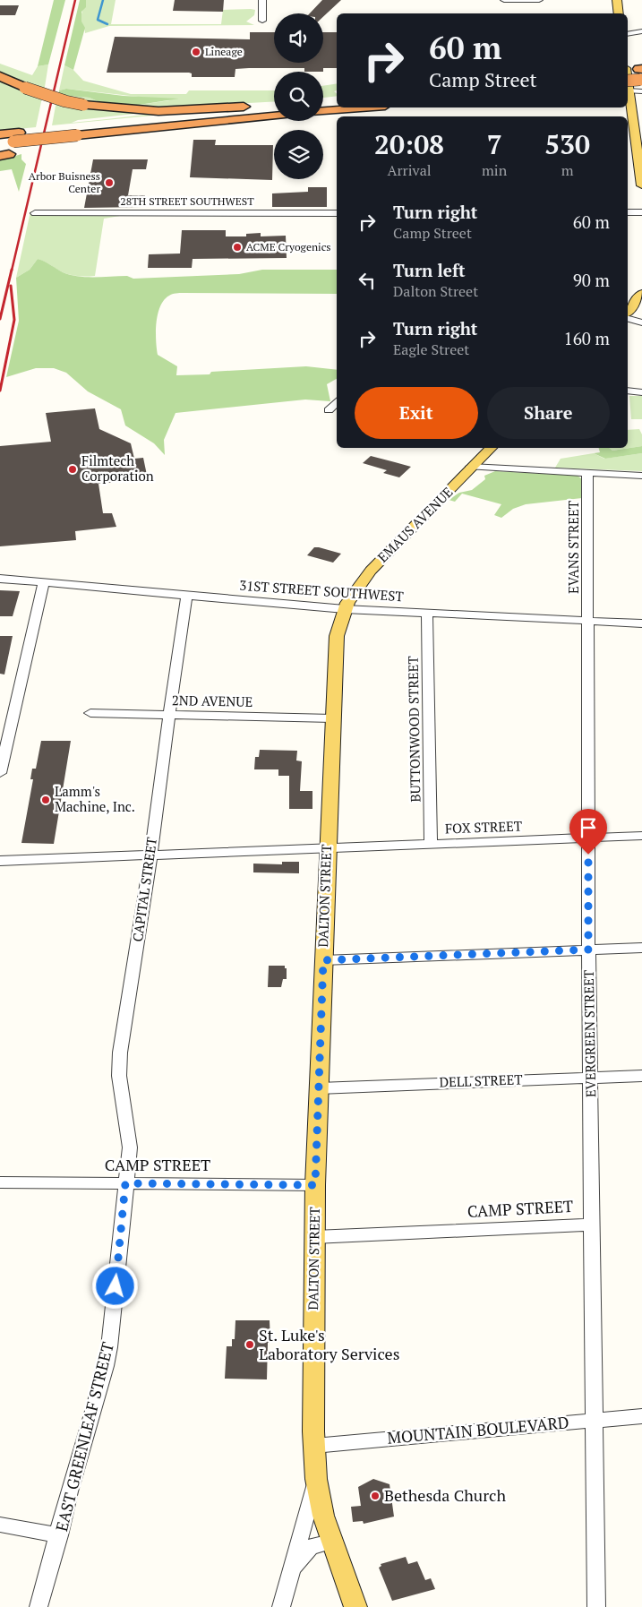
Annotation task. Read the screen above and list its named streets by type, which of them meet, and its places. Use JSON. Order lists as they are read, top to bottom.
{
  "streets": {
    "main road": ["EMAUS AVENUE", "DALTON STREET"],
    "street": [
      "28TH STREET SOUTHWEST",
      "EVANS STREET",
      "31ST STREET SOUTHWEST",
      "2ND AVENUE",
      "BUTTONWOOD STREET",
      "FOX STREET",
      "CAPITAL STREET",
      "EVERGREEN STREET",
      "DELL STREET",
      "CAMP STREET",
      "MOUNTAIN BOULEVARD",
      "EAST GREENLEAF STREET"
    ]
  },
  "crossings": [
    ["EMAUS AVENUE", "31ST STREET SOUTHWEST"],
    ["EMAUS AVENUE", "DALTON STREET"],
    ["EVANS STREET", "31ST STREET SOUTHWEST"],
    ["EVANS STREET", "EVERGREEN STREET"],
    ["31ST STREET SOUTHWEST", "BUTTONWOOD STREET"],
    ["31ST STREET SOUTHWEST", "CAPITAL STREET"],
    ["31ST STREET SOUTHWEST", "DALTON STREET"],
    ["31ST STREET SOUTHWEST", "EVERGREEN STREET"],
    ["2ND AVENUE", "CAPITAL STREET"],
    ["2ND AVENUE", "DALTON STREET"],
    ["BUTTONWOOD STREET", "FOX STREET"],
    ["FOX STREET", "CAPITAL STREET"],
    ["FOX STREET", "DALTON STREET"],
    ["FOX STREET", "EVERGREEN STREET"],
    ["CAPITAL STREET", "CAMP STREET"],
    ["CAPITAL STREET", "EAST GREENLEAF STREET"],
    ["DALTON STREET", "DELL STREET"],
    ["DALTON STREET", "CAMP STREET"],
    ["DALTON STREET", "MOUNTAIN BOULEVARD"],
    ["EVERGREEN STREET", "DELL STREET"],
    ["EVERGREEN STREET", "CAMP STREET"],
    ["EVERGREEN STREET", "MOUNTAIN BOULEVARD"],
    ["CAMP STREET", "EAST GREENLEAF STREET"]
  ],
  "places": [
    "Lineage",
    "Arbor Buisness Center",
    "ACME Cryogenics",
    "Filmtech Corporation",
    "Lamm's Machine, Inc.",
    "St. Luke's Laboratory Services",
    "Bethesda Church"
  ],
  "page": {
    "turn": ["60 m", "Camp Street"],
    "eta": [
      "20:08",
      "Arrival",
      "7",
      "min",
      "530",
      "m"
    ],
    "list": [
      {
        "name": "Turn right",
        "note": "Camp Street",
        "value": "60 m"
      },
      {
        "name": "Turn left",
        "note": "Dalton Street",
        "value": "90 m"
      },
      {
        "name": "Turn right",
        "note": "Eagle Street",
        "value": "160 m"
      }
    ],
    "buttons": ["Exit", "Share"]
  }
}
